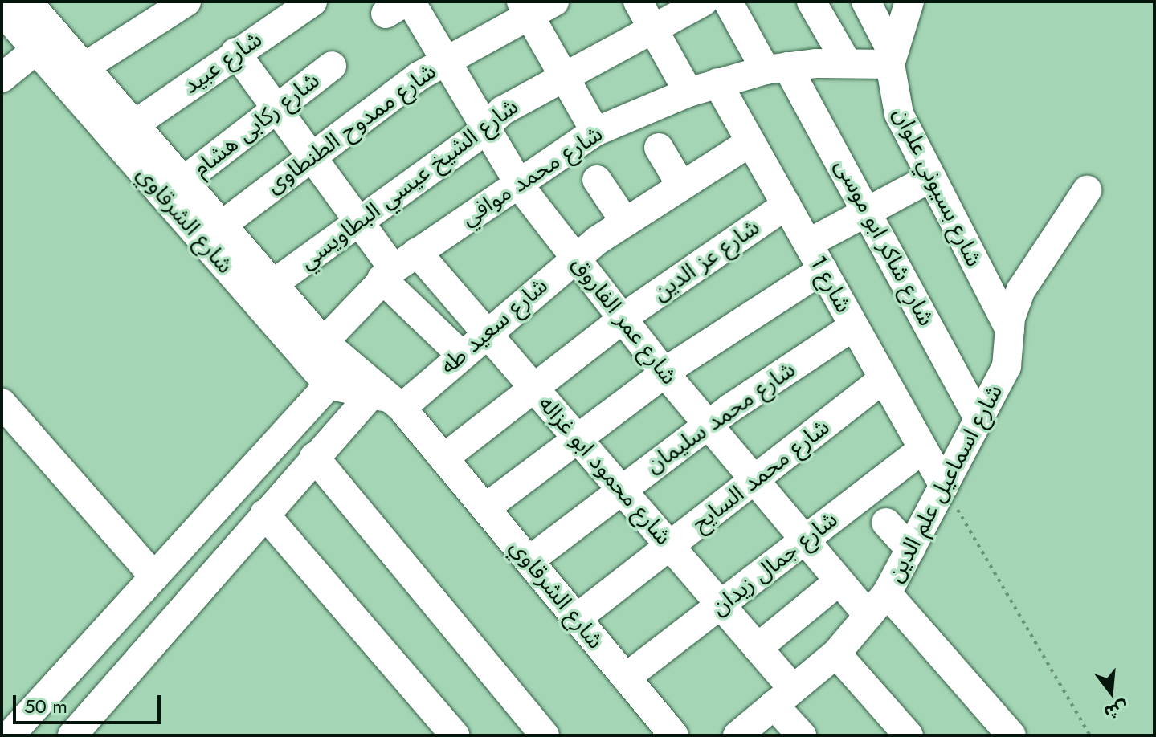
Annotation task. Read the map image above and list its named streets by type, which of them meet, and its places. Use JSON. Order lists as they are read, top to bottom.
{
  "streets": {
    "street": [
      "شارع عبيد",
      "شارع ركابى هشام",
      "شارع ممدوح الطنطاوى",
      "شارع محمد موافي",
      "شارع الشيخ عيسي البطاويسي",
      "شارع بسيوني علوان",
      "شارع الشرقاوي",
      "شارع شاكر ابو موسى",
      "شارع عز الدين",
      "شارع 1",
      "شارع عمر الفاروق",
      "شارع سعيد طه",
      "شارع محمد سليمان",
      "شارع محمود ابو غزاله",
      "شارع محمد السايح",
      "شارع اسماعيل علم الدين",
      "شارع جمال زيدان"
    ]
  },
  "crossings": [
    ["شارع عبيد", "شارع الشرقاوي"],
    ["شارع ركابى هشام", "شارع الشرقاوي"],
    ["شارع ممدوح الطنطاوى", "شارع الشرقاوي"],
    ["شارع ممدوح الطنطاوى", "شارع عمر الفاروق"],
    ["شارع محمد موافي", "شارع بسيوني علوان"],
    ["شارع محمد موافي", "شارع الشرقاوي"],
    ["شارع محمد موافي", "شارع شاكر ابو موسى"],
    ["شارع محمد موافي", "شارع 1"],
    ["شارع محمد موافي", "شارع عمر الفاروق"],
    ["شارع محمد موافي", "شارع محمود ابو غزاله"],
    ["شارع الشيخ عيسي البطاويسي", "شارع الشرقاوي"],
    ["شارع الشيخ عيسي البطاويسي", "شارع عمر الفاروق"],
    ["شارع بسيوني علوان", "شارع اسماعيل علم الدين"],
    ["شارع الشرقاوي", "شارع عز الدين"],
    ["شارع الشرقاوي", "شارع سعيد طه"],
    ["شارع الشرقاوي", "شارع محمد سليمان"],
    ["شارع الشرقاوي", "شارع محمد السايح"],
    ["شارع الشرقاوي", "شارع جمال زيدان"],
    ["شارع شاكر ابو موسى", "شارع اسماعيل علم الدين"],
    ["شارع عز الدين", "شارع 1"],
    ["شارع عز الدين", "شارع عمر الفاروق"],
    ["شارع عز الدين", "شارع محمود ابو غزاله"],
    ["شارع 1", "شارع سعيد طه"],
    ["شارع 1", "شارع محمد سليمان"],
    ["شارع 1", "شارع محمد السايح"],
    ["شارع 1", "شارع اسماعيل علم الدين"],
    ["شارع 1", "شارع جمال زيدان"],
    ["شارع عمر الفاروق", "شارع سعيد طه"],
    ["شارع عمر الفاروق", "شارع محمد سليمان"],
    ["شارع عمر الفاروق", "شارع محمد السايح"],
    ["شارع عمر الفاروق", "شارع اسماعيل علم الدين"],
    ["شارع عمر الفاروق", "شارع جمال زيدان"],
    ["شارع سعيد طه", "شارع محمود ابو غزاله"],
    ["شارع محمد سليمان", "شارع محمود ابو غزاله"],
    ["شارع محمود ابو غزاله", "شارع محمد السايح"],
    ["شارع محمود ابو غزاله", "شارع اسماعيل علم الدين"],
    ["شارع محمود ابو غزاله", "شارع جمال زيدان"]
  ],
  "scale_bar": "50 m",
  "north": "bottom"
}
